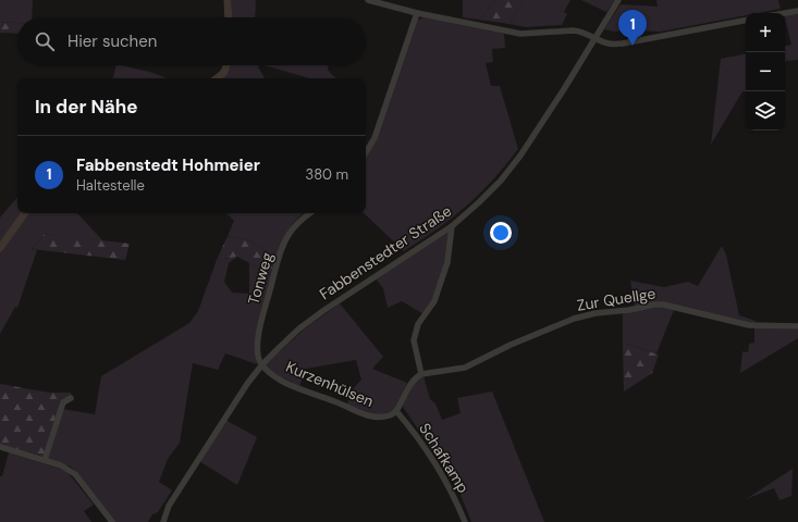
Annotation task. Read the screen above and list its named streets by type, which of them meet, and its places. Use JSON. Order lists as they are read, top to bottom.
{
  "streets": {
    "street": [
      "Fabbenstedter Straße",
      "Tonweg",
      "Zur Quellge",
      "Kurzenhülsen",
      "Schafkamp"
    ]
  },
  "crossings": [
    ["Fabbenstedter Straße", "Tonweg"],
    ["Fabbenstedter Straße", "Kurzenhülsen"],
    ["Tonweg", "Kurzenhülsen"],
    ["Kurzenhülsen", "Schafkamp"]
  ],
  "page": {
    "pins": "1",
    "map_buttons": ["+", "−"],
    "search": "Hier suchen",
    "heading": "In der Nähe",
    "list": [
      {
        "mark": "1",
        "name": "Fabbenstedt Hohmeier",
        "note": "Haltestelle",
        "value": "380 m"
      }
    ]
  }
}
